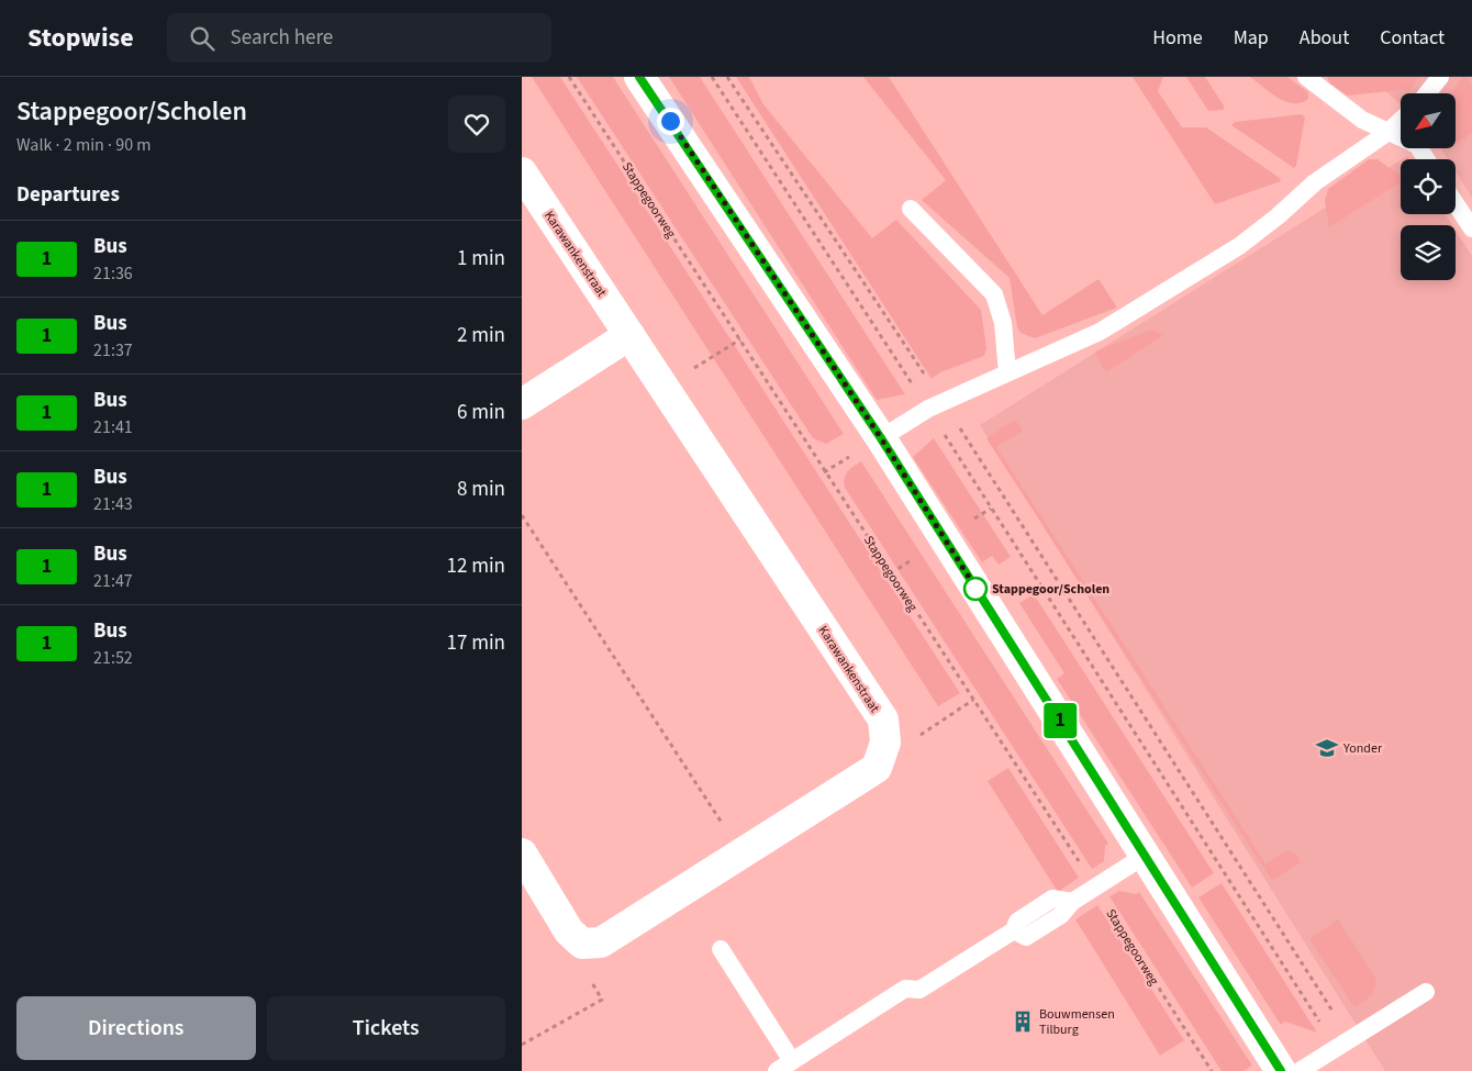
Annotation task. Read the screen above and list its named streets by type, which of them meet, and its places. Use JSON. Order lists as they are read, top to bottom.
{
  "streets": {
    "street": ["Karawankenstraat"],
    "path": ["Stappegoorweg"]
  },
  "places": {
    "other": ["Stappegoor/Scholen"],
    "school or university": ["Yonder"],
    "building": ["Bouwmensen Tilburg"]
  },
  "lines": ["bus line 1"],
  "north": "bottom left",
  "page": {
    "header": "Stopwise",
    "search": "Search here",
    "nav": [
      "Home",
      "Map",
      "About",
      "Contact"
    ],
    "heading": [
      ["Stappegoor/Scholen", "Walk · 2 min · 90 m"],
      "Departures"
    ],
    "on_map": "1",
    "list": [
      {
        "mark": "1",
        "name": "Bus",
        "note": "21:36",
        "value": "1 min"
      },
      {
        "mark": "1",
        "name": "Bus",
        "note": "21:37",
        "value": "2 min"
      },
      {
        "mark": "1",
        "name": "Bus",
        "note": "21:41",
        "value": "6 min"
      },
      {
        "mark": "1",
        "name": "Bus",
        "note": "21:43",
        "value": "8 min"
      },
      {
        "mark": "1",
        "name": "Bus",
        "note": "21:47",
        "value": "12 min"
      },
      {
        "mark": "1",
        "name": "Bus",
        "note": "21:52",
        "value": "17 min"
      }
    ],
    "buttons": ["Directions", "Tickets"]
  }
}
